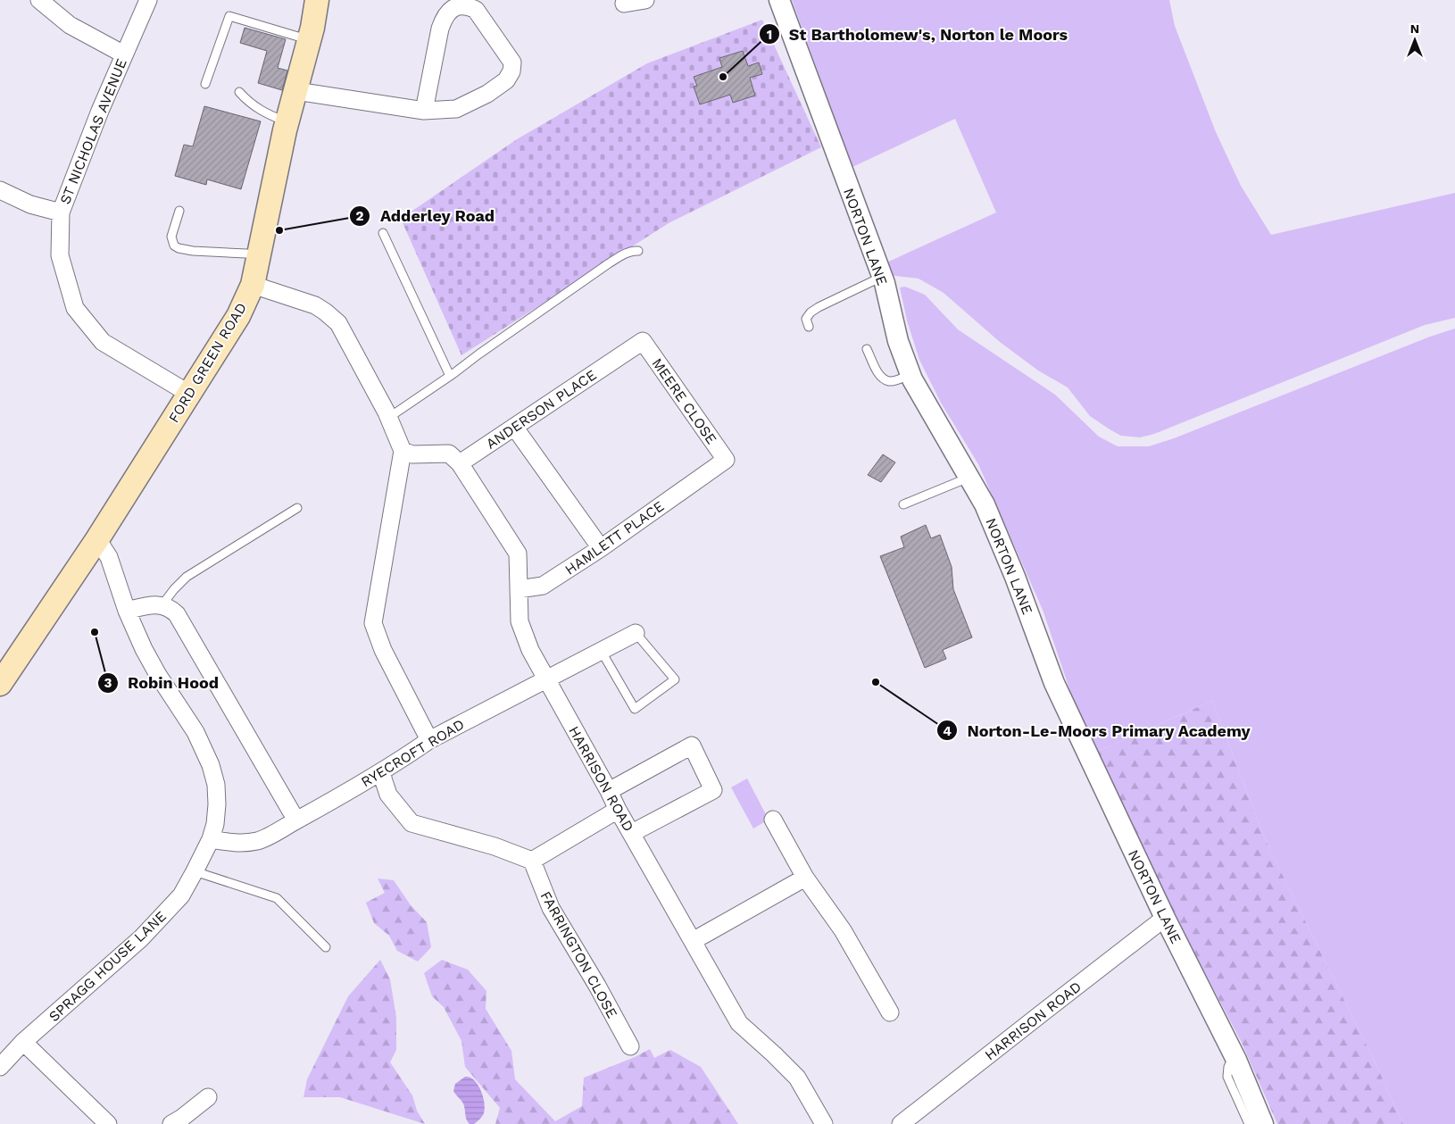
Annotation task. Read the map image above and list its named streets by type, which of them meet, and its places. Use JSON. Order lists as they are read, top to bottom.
{
  "streets": {
    "main road": ["FORD GREEN ROAD"],
    "street": [
      "ST NICHOLAS AVENUE",
      "NORTON LANE",
      "MEERE CLOSE",
      "ANDERSON PLACE",
      "HAMLETT PLACE",
      "RYECROFT ROAD",
      "HARRISON ROAD",
      "FARRINGTON CLOSE",
      "SPRAGG HOUSE LANE"
    ]
  },
  "crossings": [
    ["ST NICHOLAS AVENUE", "FORD GREEN ROAD"],
    ["NORTON LANE", "HARRISON ROAD"],
    ["FORD GREEN ROAD", "SPRAGG HOUSE LANE"],
    ["MEERE CLOSE", "ANDERSON PLACE"],
    ["MEERE CLOSE", "HAMLETT PLACE"],
    ["ANDERSON PLACE", "HARRISON ROAD"],
    ["HAMLETT PLACE", "HARRISON ROAD"],
    ["RYECROFT ROAD", "HARRISON ROAD"],
    ["RYECROFT ROAD", "SPRAGG HOUSE LANE"]
  ],
  "places": [
    "St Bartholomew's, Norton le Moors",
    "Adderley Road",
    "Robin Hood",
    "Norton-Le-Moors Primary Academy"
  ],
  "north": "top"
}
